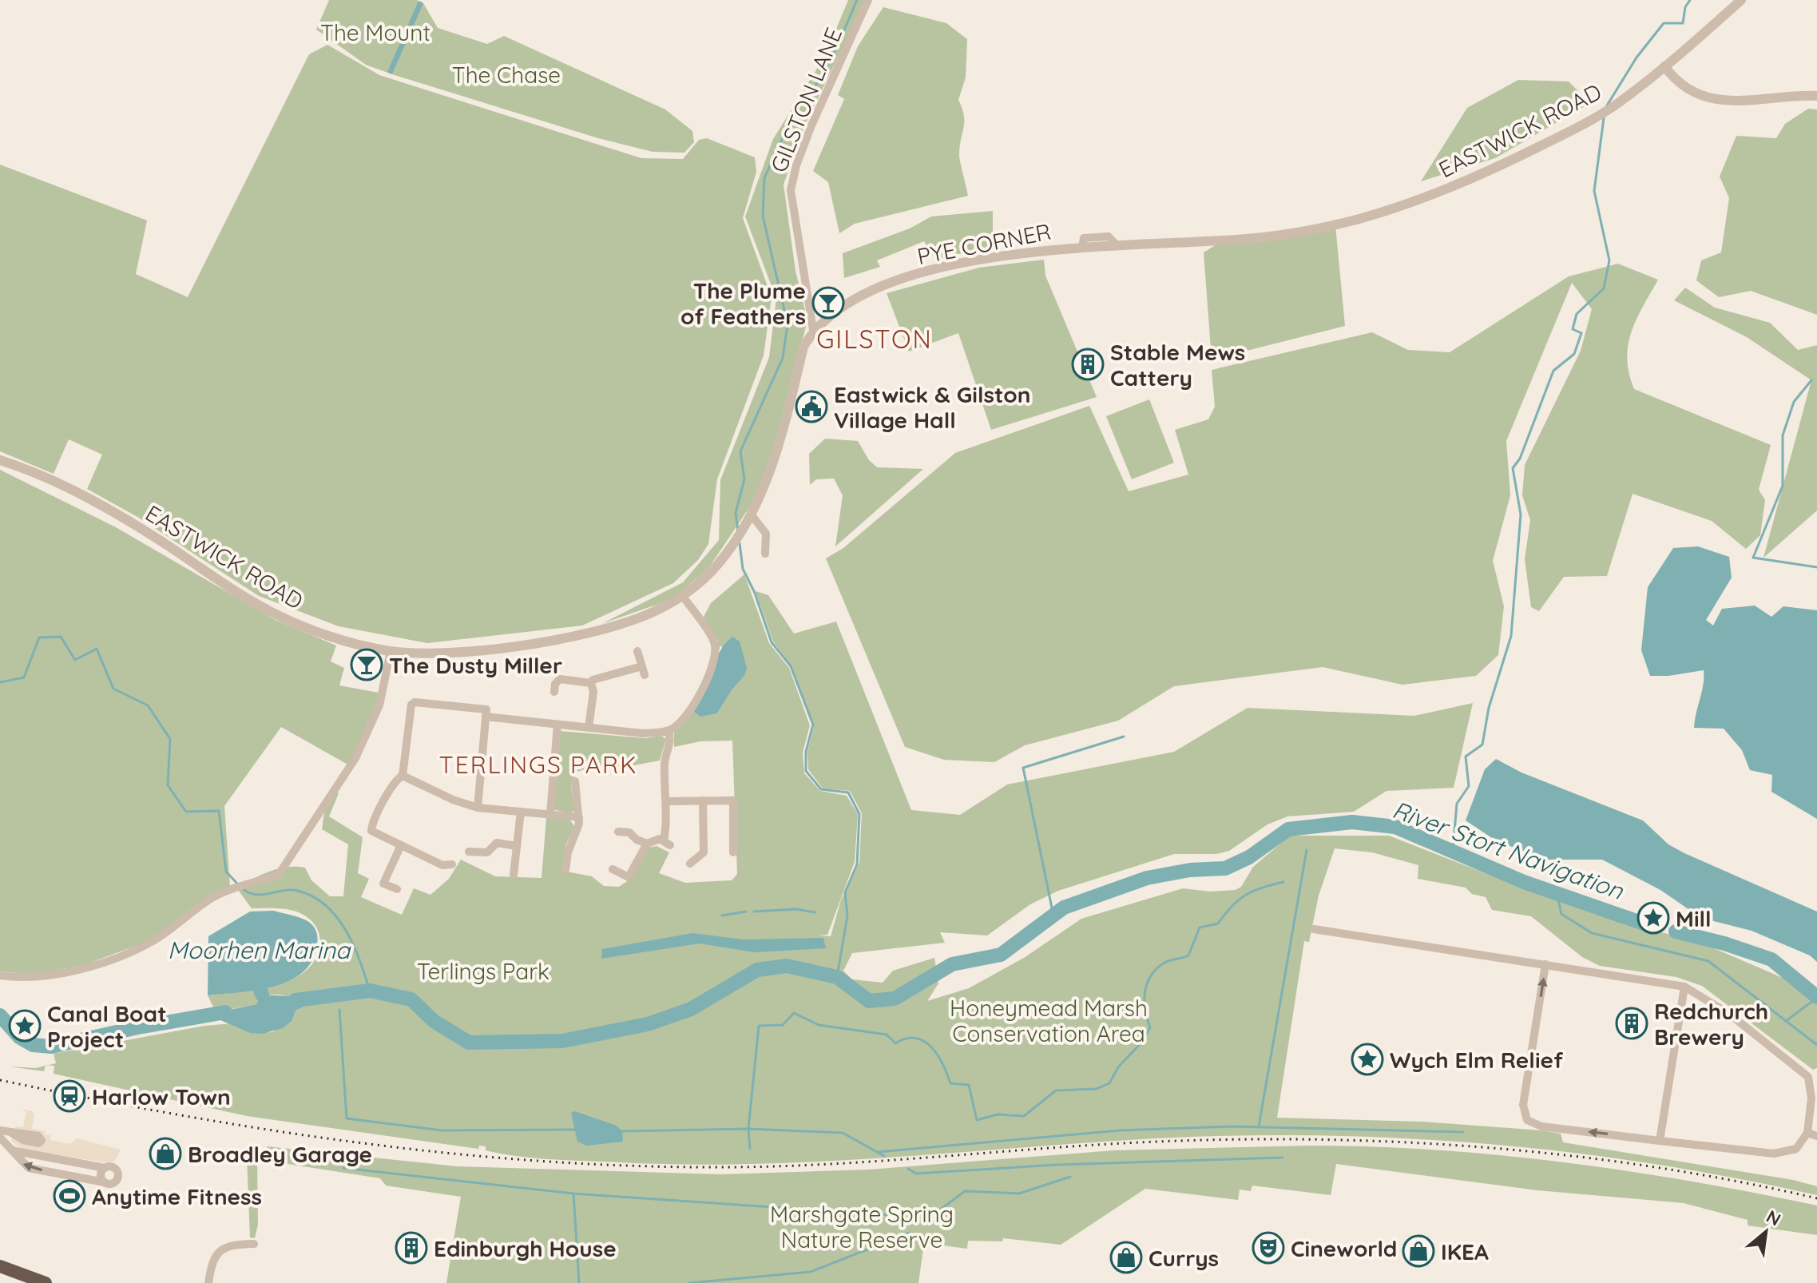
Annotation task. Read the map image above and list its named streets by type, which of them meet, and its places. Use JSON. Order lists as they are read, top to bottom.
{
  "streets": {
    "street": ["GILSTON LANE", "EASTWICK ROAD", "PYE CORNER"]
  },
  "crossings": [
    ["GILSTON LANE", "PYE CORNER"],
    ["EASTWICK ROAD", "PYE CORNER"]
  ],
  "districts": ["GILSTON", "TERLINGS PARK"],
  "water": ["River Stort Navigation", "Moorhen Marina"],
  "parks": [
    "The Mount",
    "The Chase",
    "Terlings Park",
    "Honeymead Marsh Conservation Area",
    "Marshgate Spring Nature Reserve"
  ],
  "places": {
    "bar": ["The Plume of Feathers", "The Dusty Miller"],
    "building": ["Stable Mews Cattery", "Redchurch Brewery", "Edinburgh House"],
    "public building": ["Eastwick & Gilston Village Hall"],
    "place": ["Mill", "Canal Boat Project", "Wych Elm Relief"],
    "station": ["Harlow Town"],
    "shop": ["Broadley Garage", "IKEA", "Currys"],
    "sports": ["Anytime Fitness"],
    "theatre": ["Cineworld"]
  },
  "north": "top right"
}
